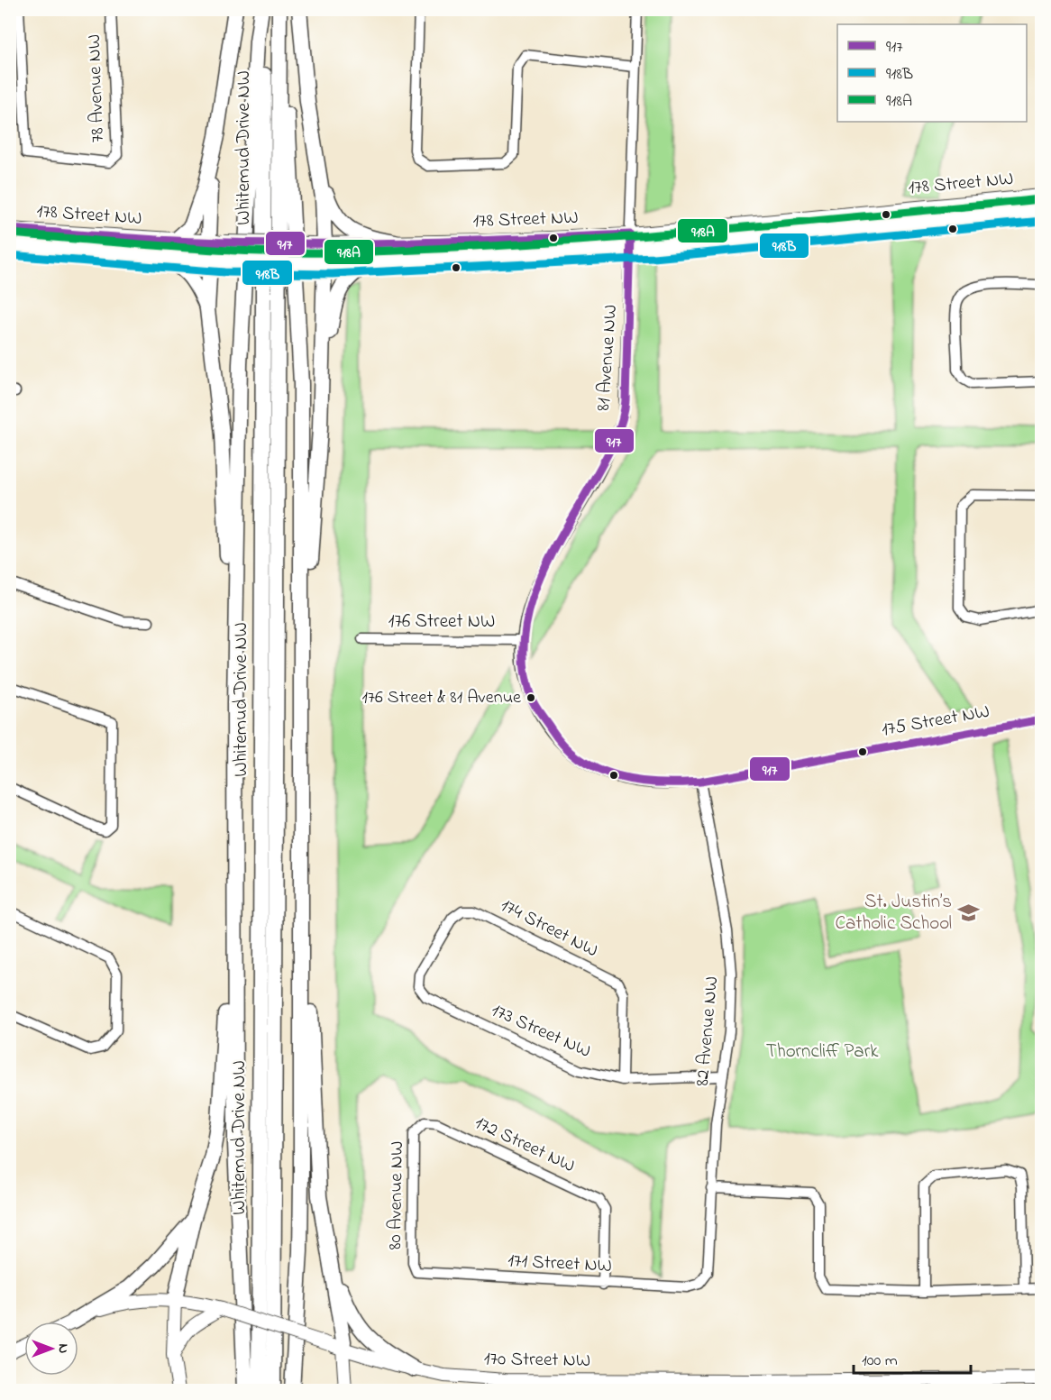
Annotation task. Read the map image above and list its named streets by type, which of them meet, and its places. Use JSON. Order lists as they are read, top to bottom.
{
  "streets": {
    "highway": ["Whitemud Drive NW"],
    "main road": ["178 Street NW", "170 Street NW"],
    "street": [
      "78 Avenue NW",
      "81 Avenue NW",
      "176 Street NW",
      "175 Street NW",
      "174 Street NW",
      "173 Street NW",
      "82 Avenue NW",
      "172 Street NW",
      "80 Avenue NW",
      "171 Street NW"
    ]
  },
  "crossings": [
    ["178 Street NW", "81 Avenue NW"],
    ["81 Avenue NW", "176 Street NW"],
    ["81 Avenue NW", "175 Street NW"],
    ["175 Street NW", "82 Avenue NW"],
    ["174 Street NW", "173 Street NW"],
    ["173 Street NW", "82 Avenue NW"],
    ["82 Avenue NW", "171 Street NW"],
    ["172 Street NW", "80 Avenue NW"],
    ["172 Street NW", "171 Street NW"],
    ["80 Avenue NW", "171 Street NW"]
  ],
  "parks": ["Thorncliff Park"],
  "places": {
    "other": ["176 Street & 81 Avenue"],
    "school or university": ["St. Justin’s Catholic School"]
  },
  "lines": ["transit line 918A", "transit line 918B", "transit line 917"],
  "legend": ["917", "918B", "918A"],
  "scale_bar": "100 m",
  "north": "right"
}
